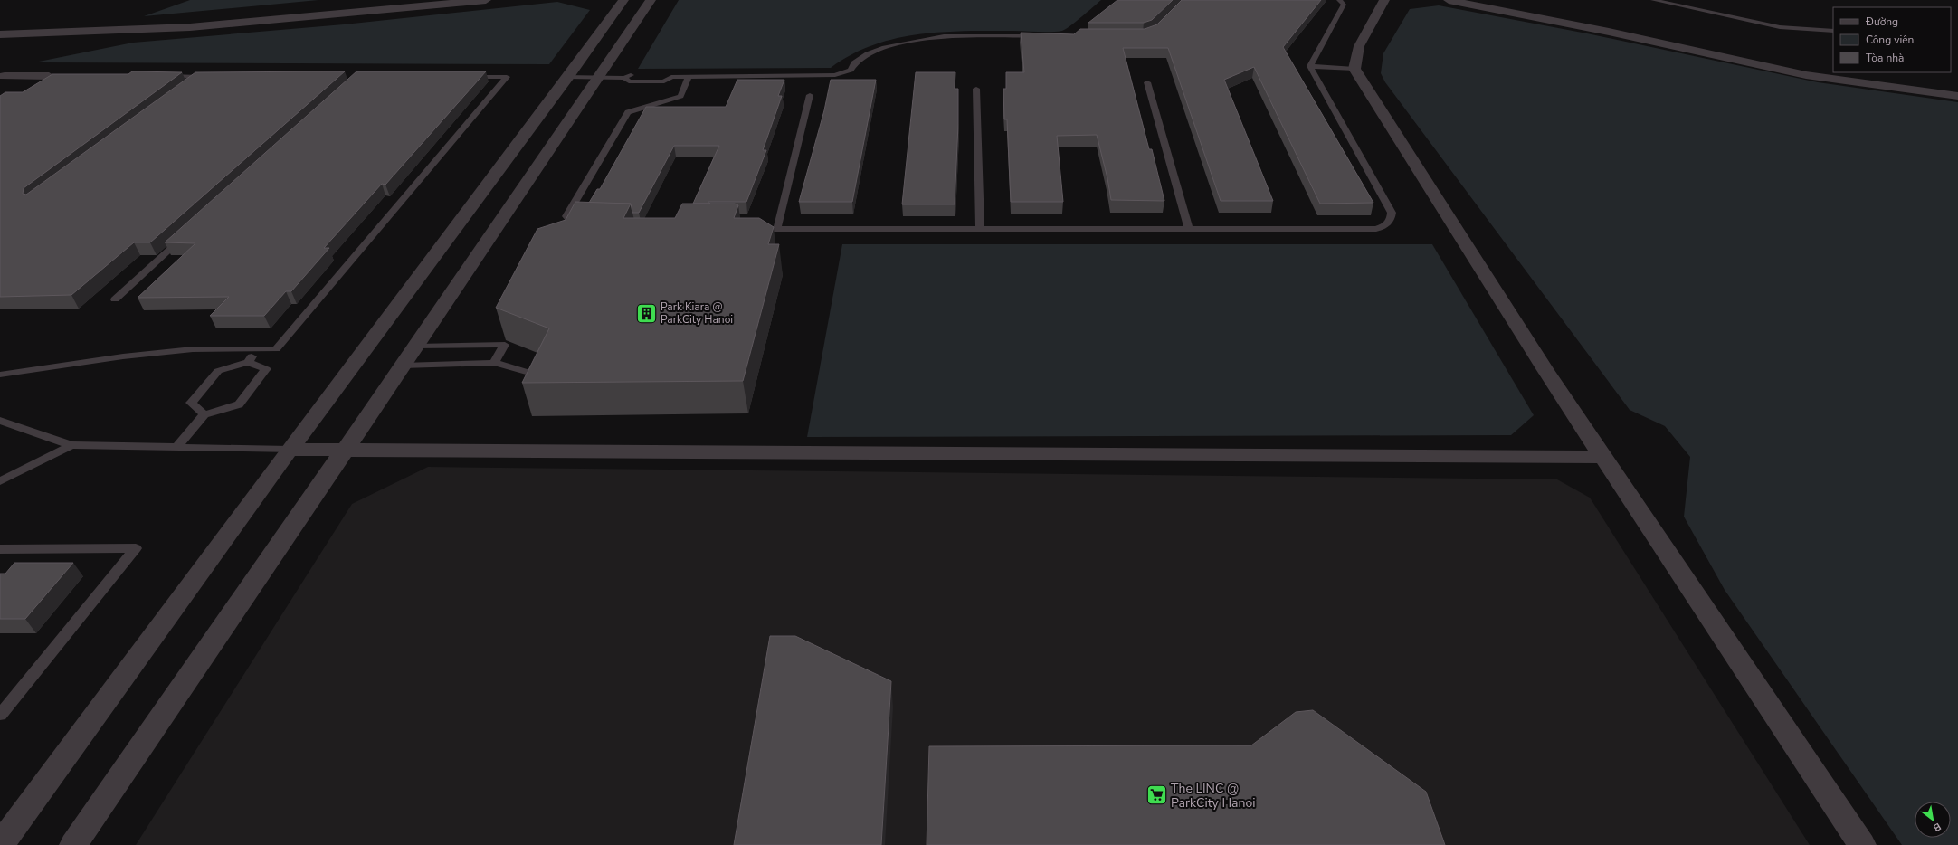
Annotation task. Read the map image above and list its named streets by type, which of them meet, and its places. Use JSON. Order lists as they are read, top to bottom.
{
  "places": {
    "building": ["Park Kiara @ ParkCity Hanoi"],
    "supermarket": ["The LINC @ ParkCity Hanoi"]
  },
  "legend": ["Đường", "Công viên", "Tòa nhà"],
  "north": "bottom right"
}
